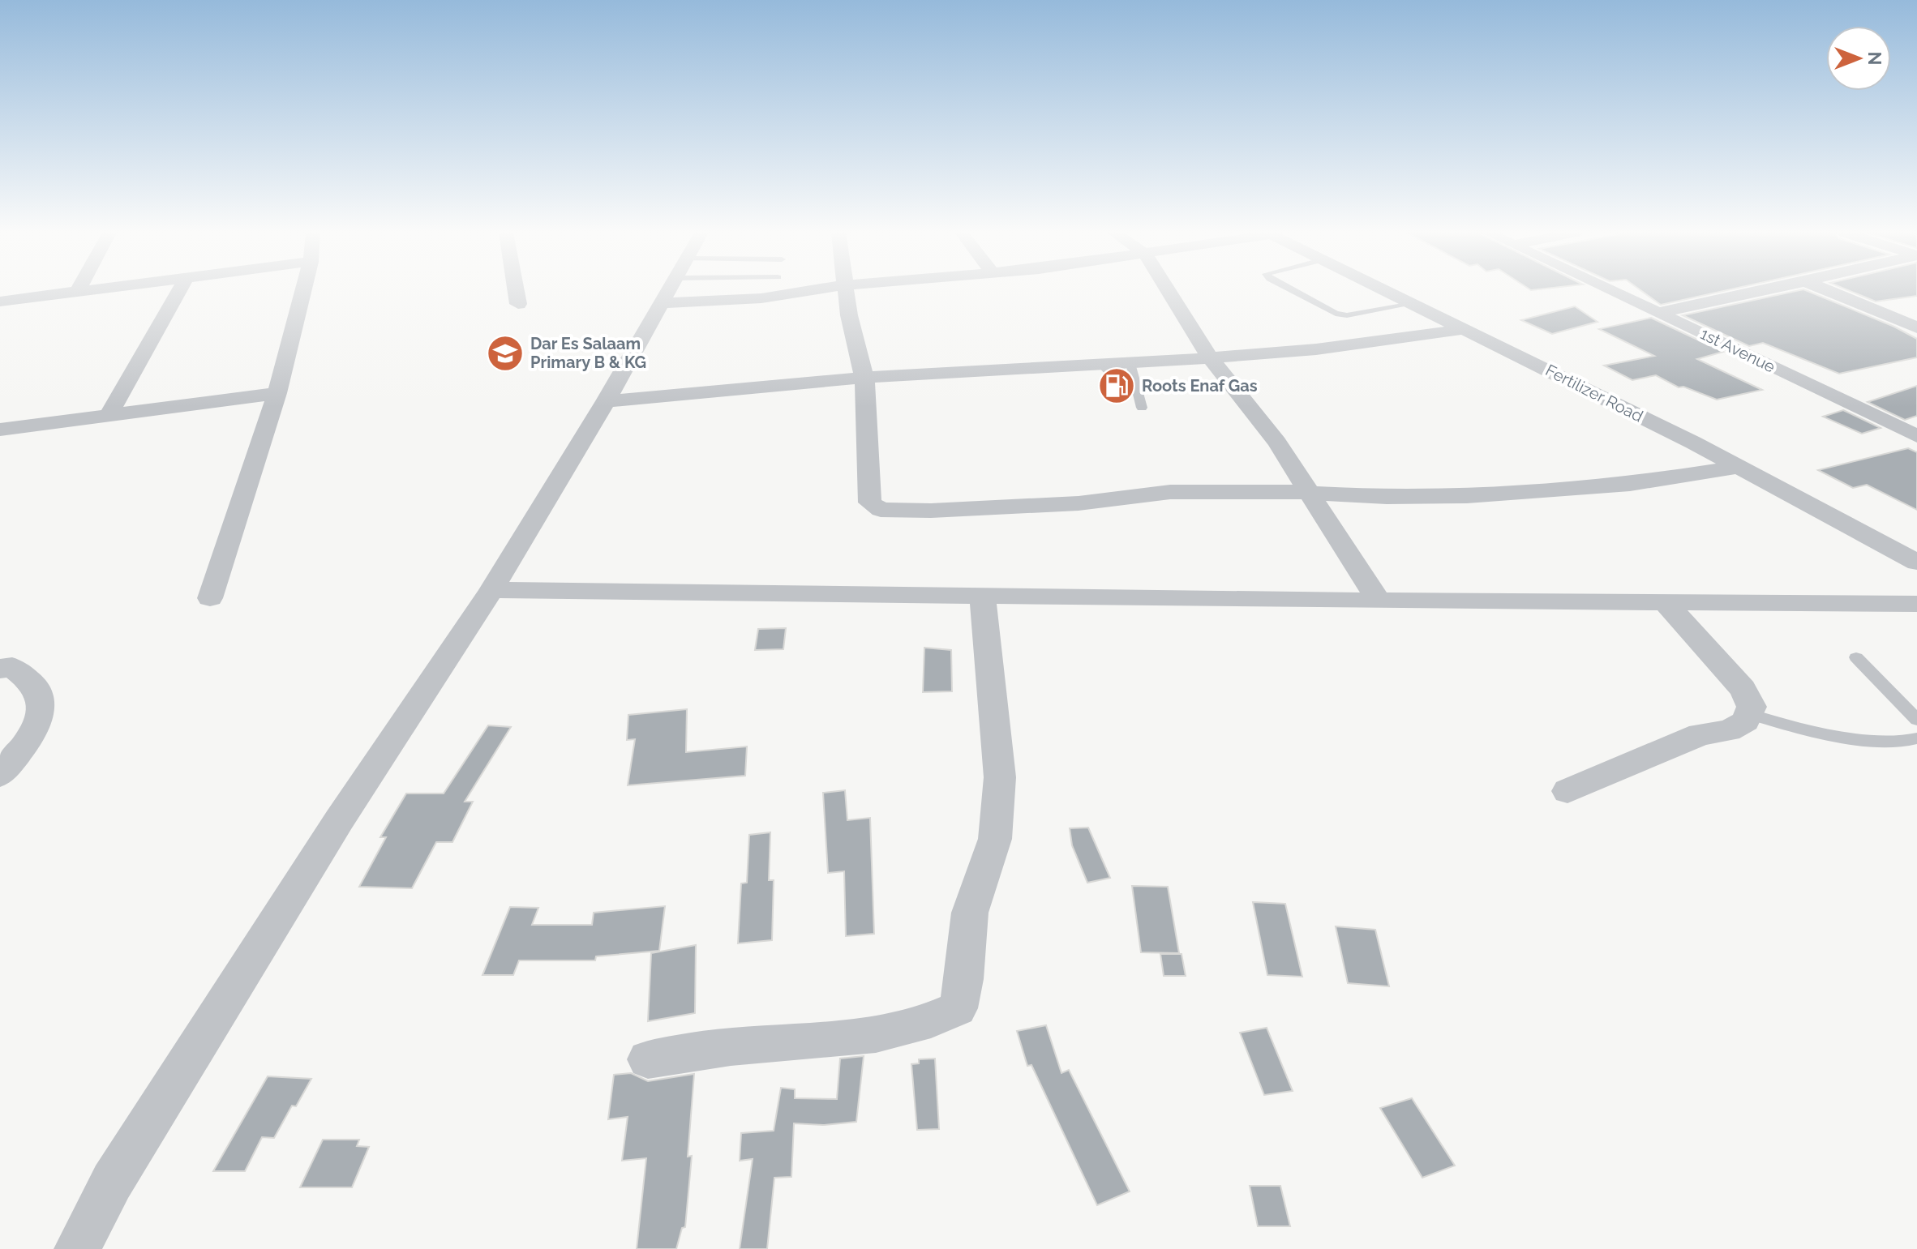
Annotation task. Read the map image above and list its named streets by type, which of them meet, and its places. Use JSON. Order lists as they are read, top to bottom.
{
  "streets": {
    "street": ["1st Avenue", "Fertilizer Road"]
  },
  "places": {
    "school or university": ["Dar Es Salaam Primary B & KG"],
    "fuel station": ["Roots Enaf Gas"]
  },
  "north": "right"
}
